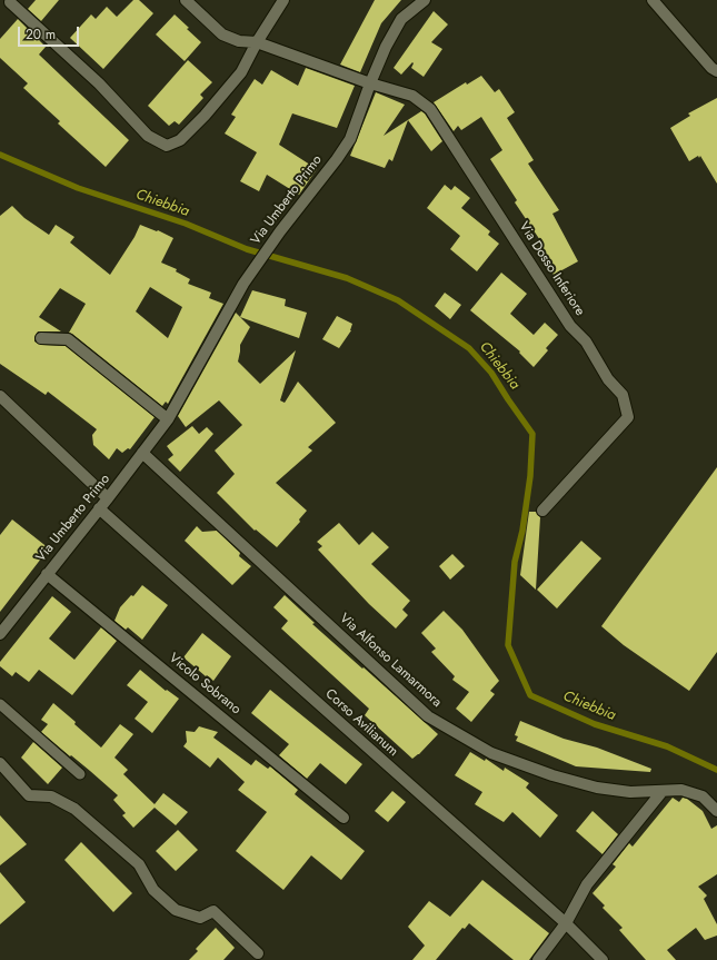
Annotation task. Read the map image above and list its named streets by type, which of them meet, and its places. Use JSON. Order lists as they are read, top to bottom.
{
  "streets": {
    "street": [
      "Via Umberto Primo",
      "Via Dosso Inferiore",
      "Via Alfonso Lamarmora",
      "Vicolo Sobrano",
      "Corso Avilianum"
    ]
  },
  "crossings": [
    ["Via Umberto Primo", "Via Dosso Inferiore"],
    ["Via Umberto Primo", "Via Alfonso Lamarmora"],
    ["Via Umberto Primo", "Vicolo Sobrano"],
    ["Via Umberto Primo", "Corso Avilianum"]
  ],
  "water": ["Chiebbia"],
  "scale_bar": "20 m"
}
